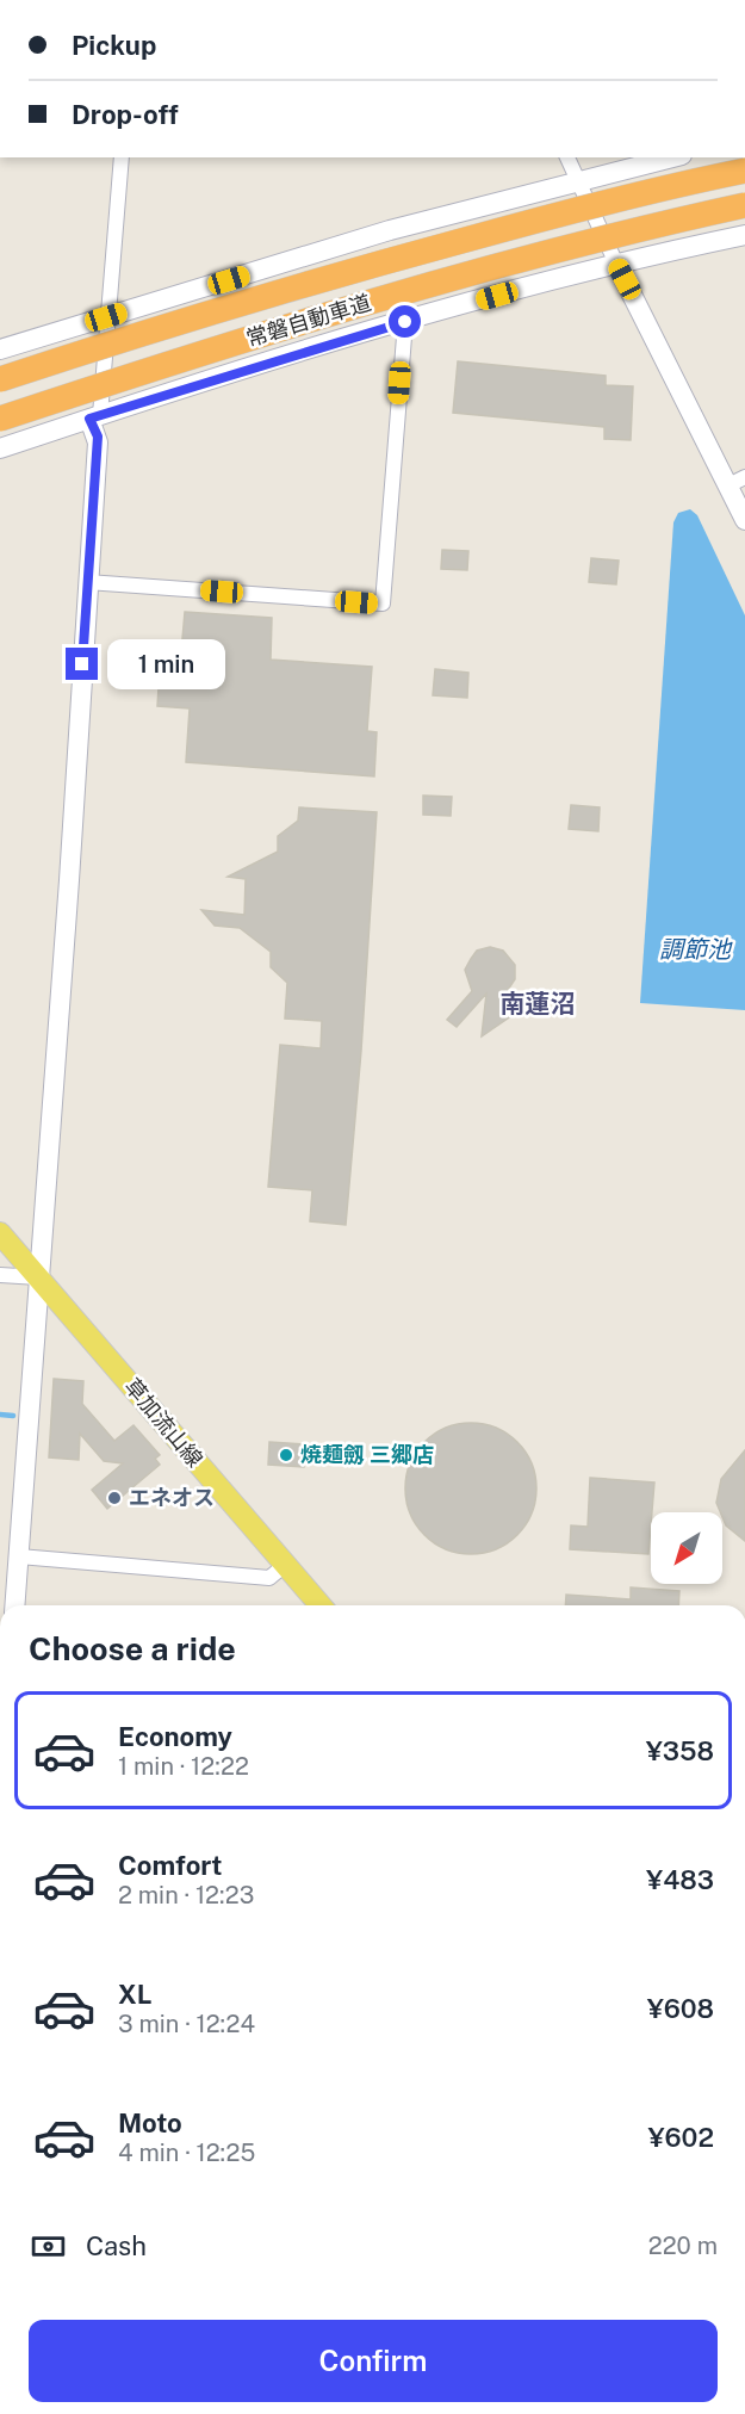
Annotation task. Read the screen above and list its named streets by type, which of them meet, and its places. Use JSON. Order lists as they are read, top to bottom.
{
  "streets": {
    "highway": ["常磐自動車道"],
    "main road": ["草加流山線"]
  },
  "districts": ["南蓮沼"],
  "water": ["調節池"],
  "places": ["焼麺劔 三郷店", "エネオス"],
  "north": "bottom left",
  "page": {
    "banner": ["Pickup", "Drop-off"],
    "bubble": "1 min",
    "heading": "Choose a ride",
    "list": [
      {
        "name": "Economy",
        "note": "1 min · 12:22",
        "value": "¥358"
      },
      {
        "name": "Comfort",
        "note": "2 min · 12:23",
        "value": "¥483"
      },
      {
        "name": "XL",
        "note": "3 min · 12:24",
        "value": "¥608"
      },
      {
        "name": "Moto",
        "note": "4 min · 12:25",
        "value": "¥602"
      }
    ],
    "pay": ["Cash", "220 m"],
    "buttons": "Confirm"
  }
}
